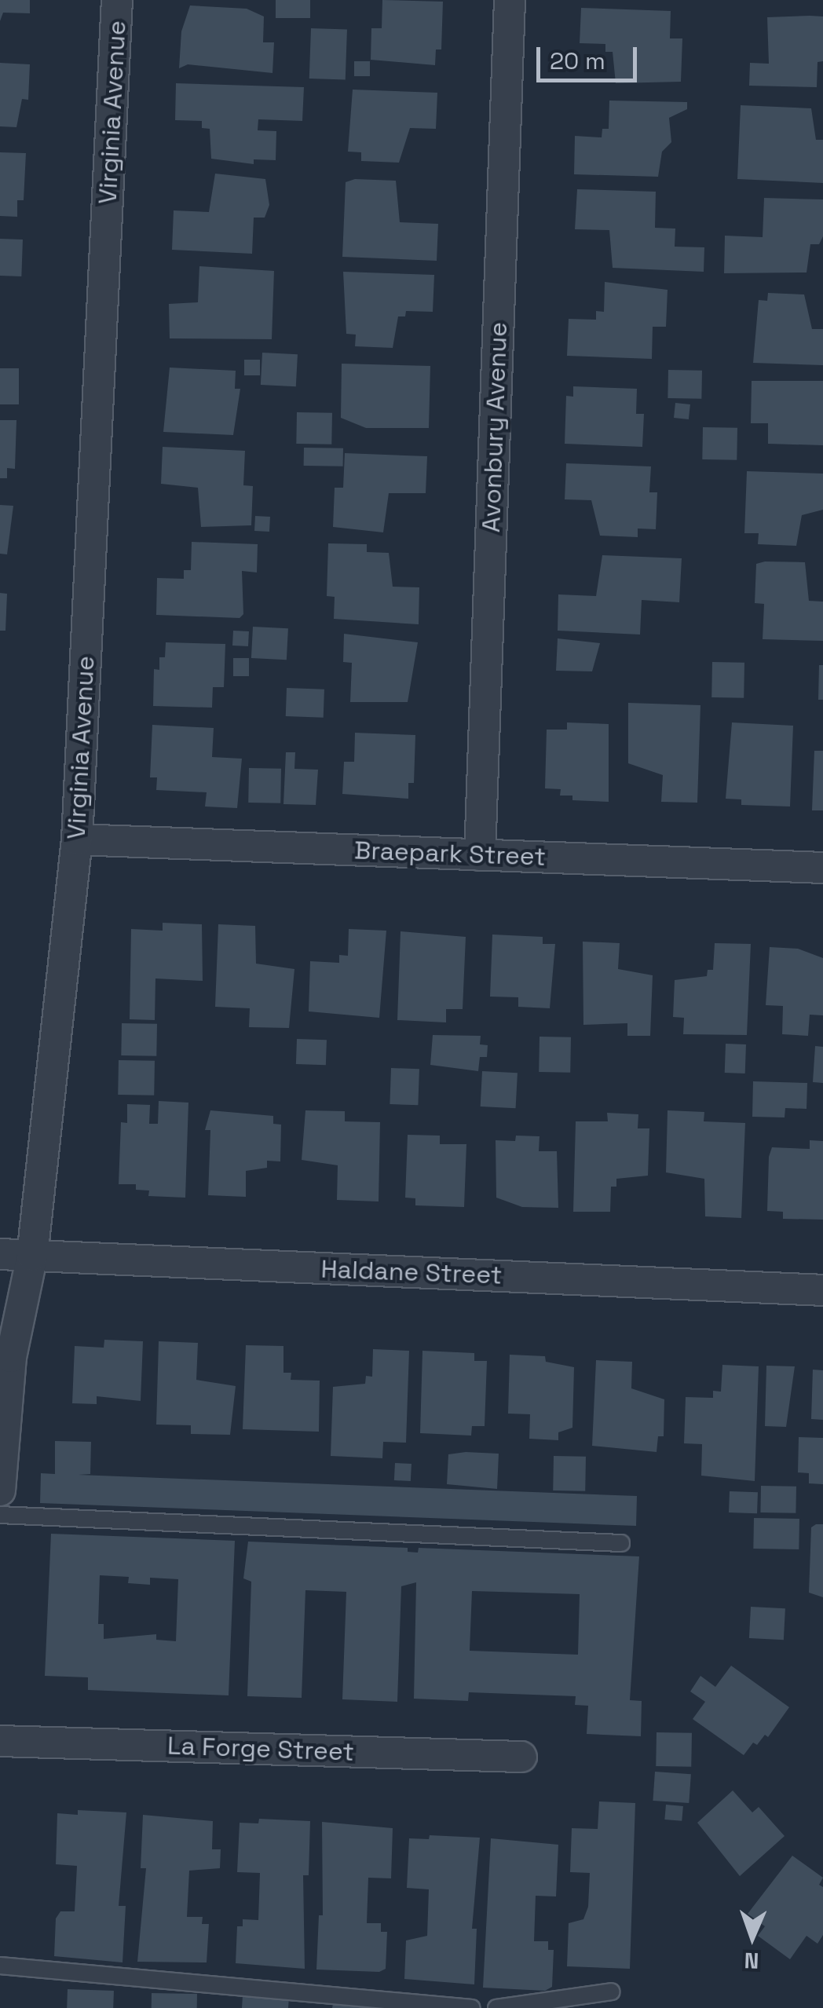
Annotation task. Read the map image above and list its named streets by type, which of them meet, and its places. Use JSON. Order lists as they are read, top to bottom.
{
  "streets": {
    "street": [
      "Virginia Avenue",
      "Avonbury Avenue",
      "Braepark Street",
      "Haldane Street",
      "La Forge Street"
    ]
  },
  "crossings": [
    ["Virginia Avenue", "Braepark Street"],
    ["Virginia Avenue", "Haldane Street"],
    ["Avonbury Avenue", "Braepark Street"]
  ],
  "scale_bar": "20 m",
  "north": "bottom"
}
